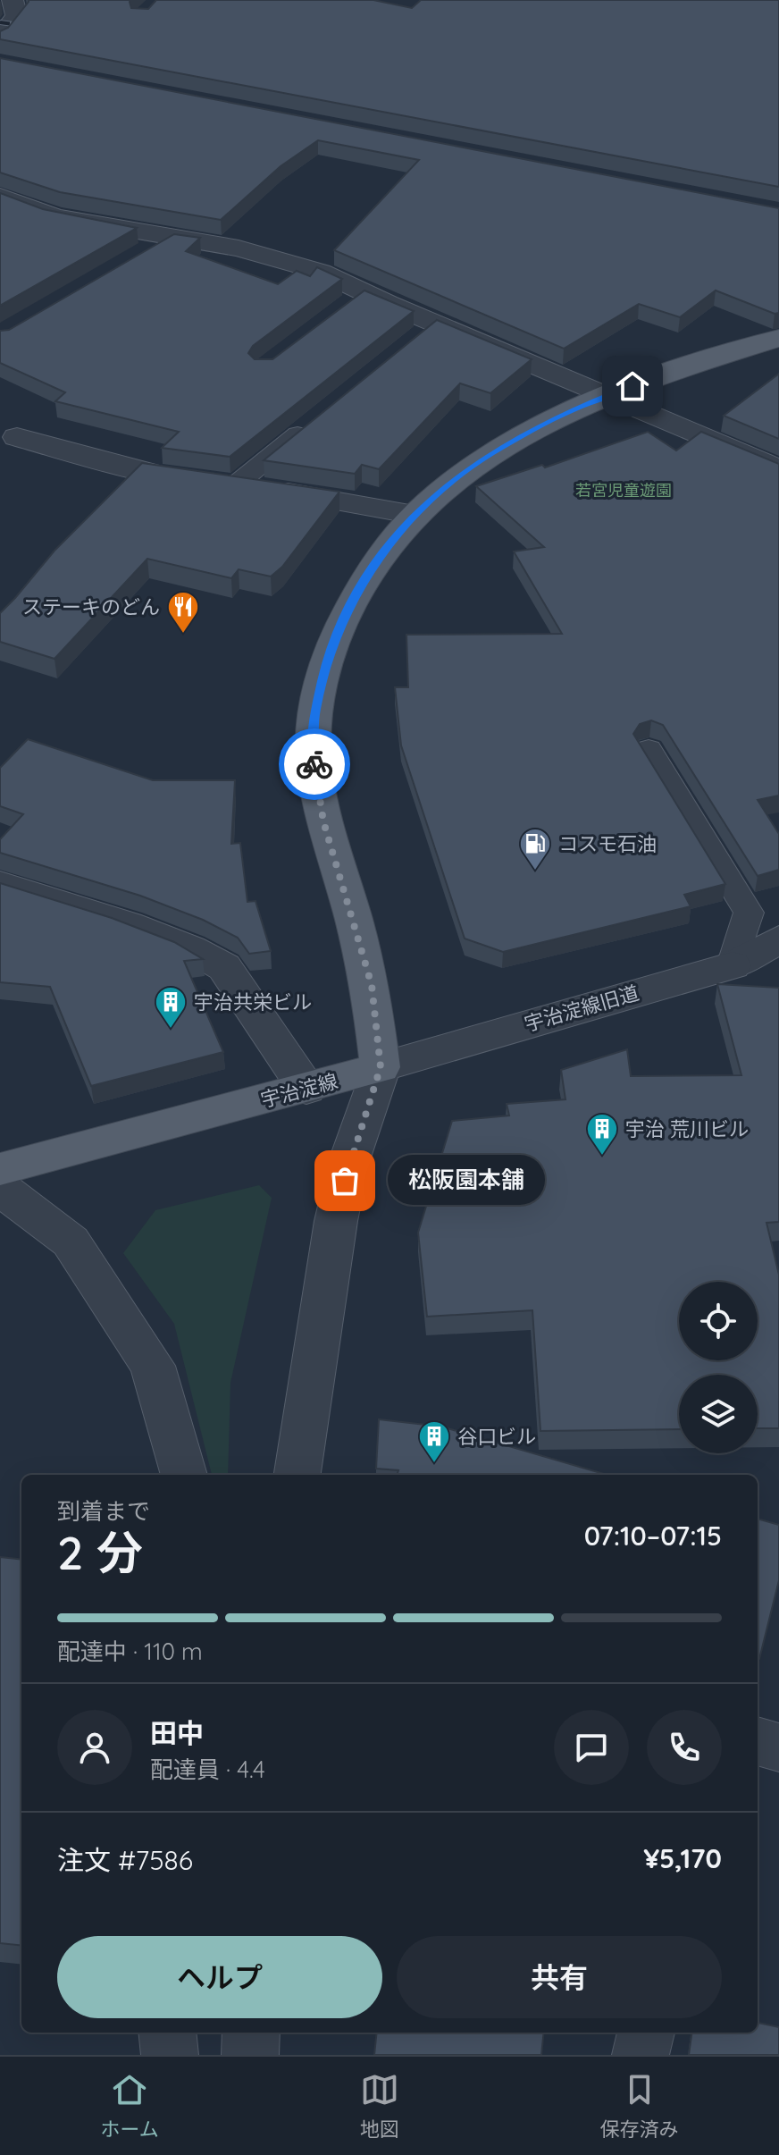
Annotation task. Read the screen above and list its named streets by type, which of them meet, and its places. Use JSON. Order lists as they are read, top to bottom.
{
  "streets": {
    "main road": ["宇治淀線"],
    "street": ["宇治淀線旧道"]
  },
  "crossings": [
    ["宇治淀線旧道", "宇治淀線"]
  ],
  "parks": ["若宮児童遊園"],
  "places": {
    "restaurant": ["ステーキのどん"],
    "fuel station": ["コスモ石油"],
    "building": ["宇治共栄ビル", "宇治 荒川ビル", "谷口ビル"],
    "other": ["松阪園本舗"]
  },
  "page": {
    "bubble": "松阪園本舗",
    "heading": ["2 分", "到着まで", "07:10–07:15"],
    "panel": [
      "田中",
      "配達員 · 4.4",
      "注文 #7586",
      "¥5,170"
    ],
    "bar": "配達中 · 110 m",
    "buttons": ["ヘルプ", "共有"],
    "tabs": ["ホーム", "地図", "保存済み"]
  }
}
